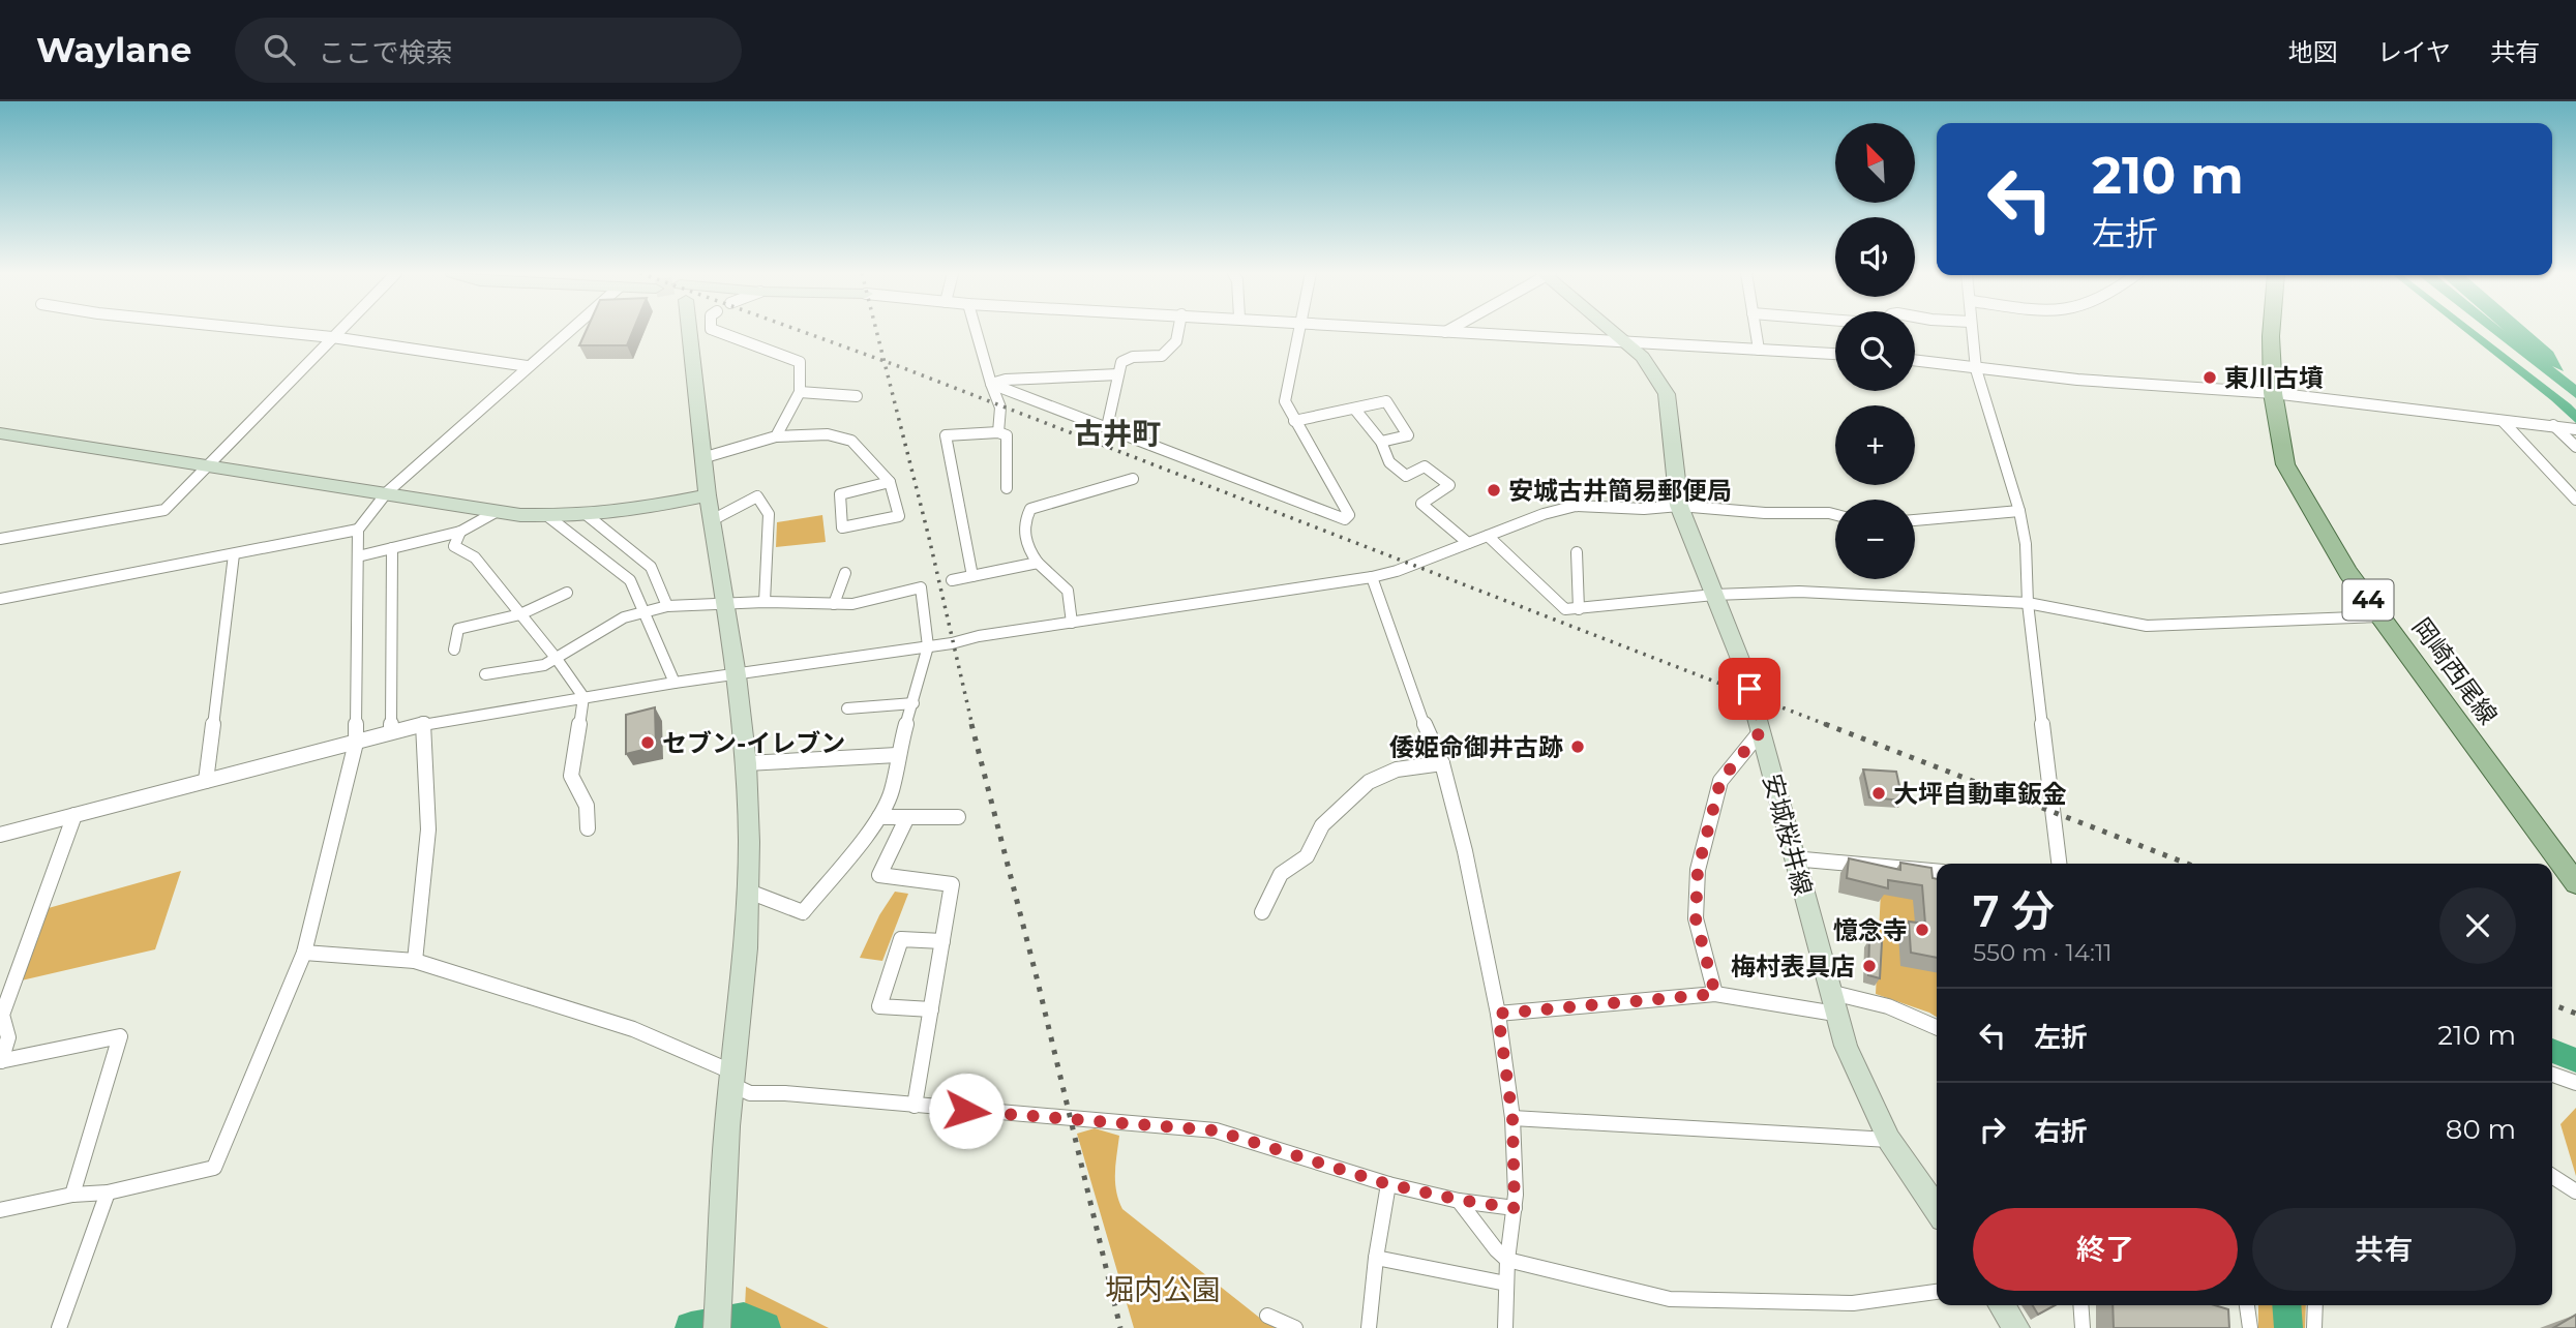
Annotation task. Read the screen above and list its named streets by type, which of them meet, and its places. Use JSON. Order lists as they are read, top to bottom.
{
  "streets": {
    "main road": ["44", "岡崎西尾線"],
    "street": ["安城桜井線"]
  },
  "districts": ["古井町"],
  "parks": ["堀内公園"],
  "places": [
    "東川古墳",
    "安城古井簡易郵便局",
    "セブン-イレブン",
    "倭姫命御井古跡",
    "大坪自動車鈑金",
    "憶念寺",
    "梅村表具店"
  ],
  "north": "top left",
  "page": {
    "header": "Waylane",
    "search": "ここで検索",
    "nav": ["地図", "レイヤ", "共有"],
    "map_buttons": ["+", "−"],
    "turn": ["210 m", "左折"],
    "heading": ["7 分", "550 m · 14:11"],
    "list": [
      {
        "name": "左折",
        "value": "210 m"
      },
      {
        "name": "右折",
        "value": "80 m"
      }
    ],
    "buttons": ["終了", "共有"]
  }
}
